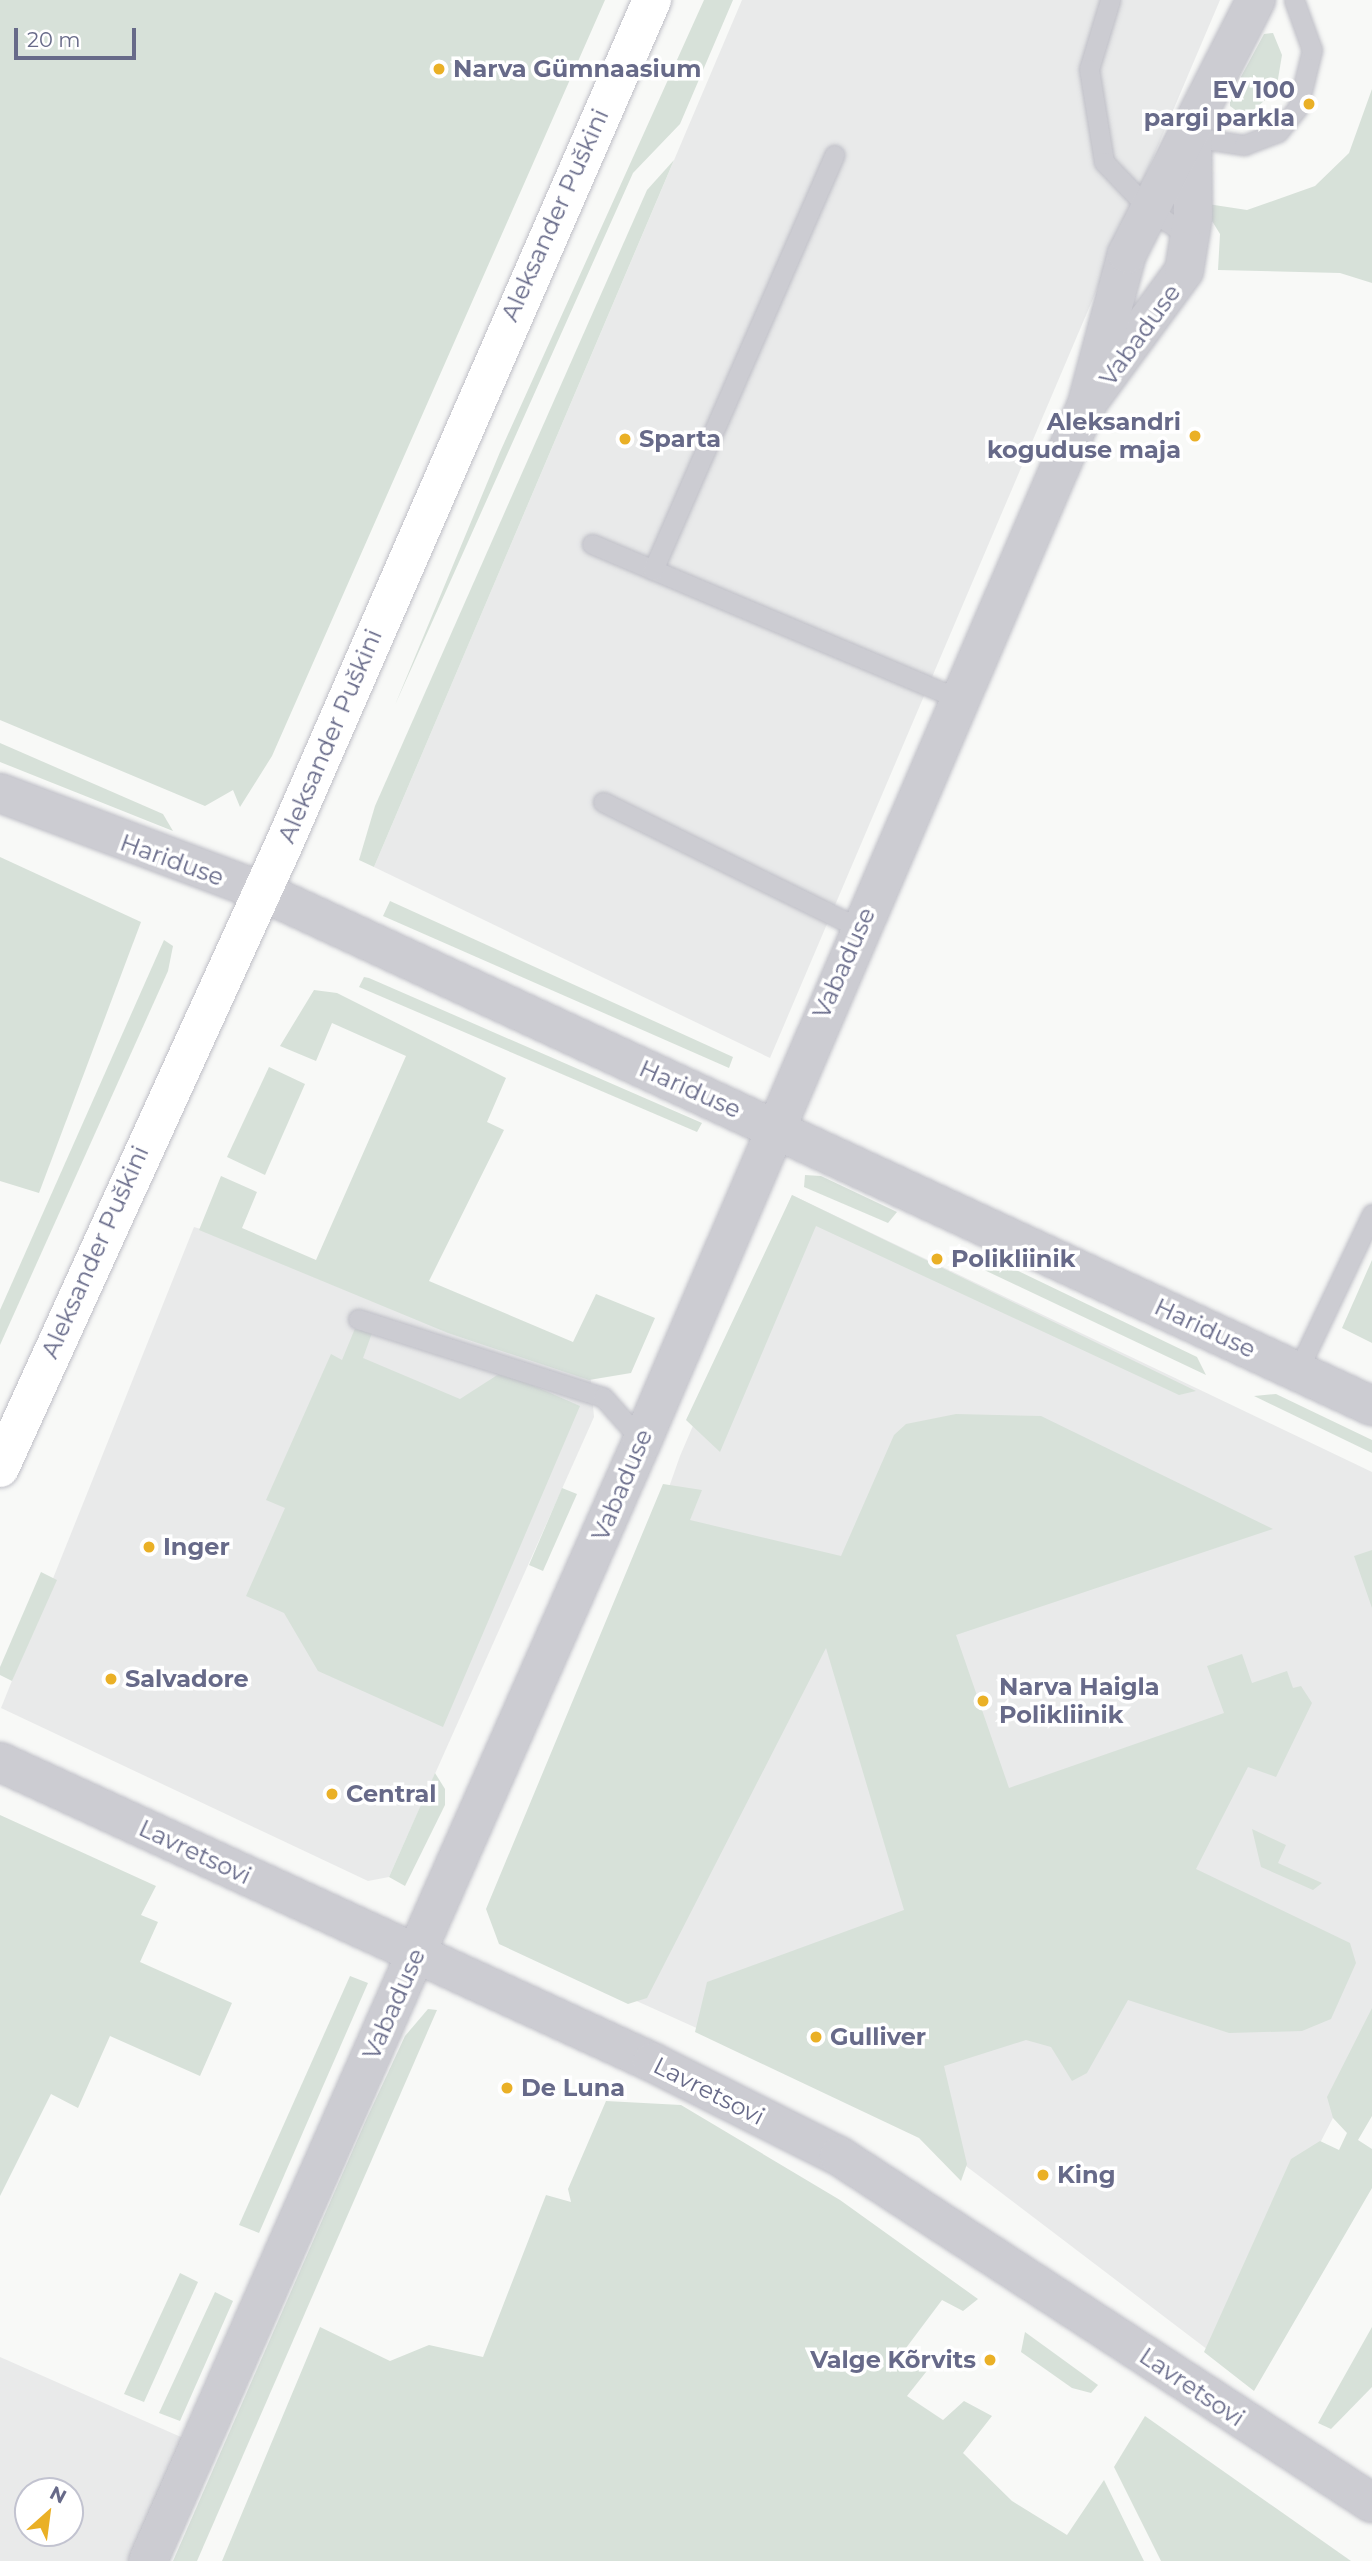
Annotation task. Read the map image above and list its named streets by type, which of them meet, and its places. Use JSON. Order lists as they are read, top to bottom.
{
  "streets": {
    "main road": ["Aleksander Puškini"],
    "street": ["Vabaduse", "Hariduse", "Lavretsovi"]
  },
  "crossings": [
    ["Aleksander Puškini", "Hariduse"],
    ["Vabaduse", "Hariduse"],
    ["Vabaduse", "Lavretsovi"]
  ],
  "places": [
    "Narva Gümnaasium",
    "EV 100 pargi parkla",
    "Aleksandri koguduse maja",
    "Sparta",
    "Polikliinik",
    "Inger",
    "Salvadore",
    "Narva Haigla Polikliinik",
    "Central",
    "Gulliver",
    "De Luna",
    "King",
    "Valge Kõrvits"
  ],
  "scale_bar": "20 m",
  "north": "top right"
}
